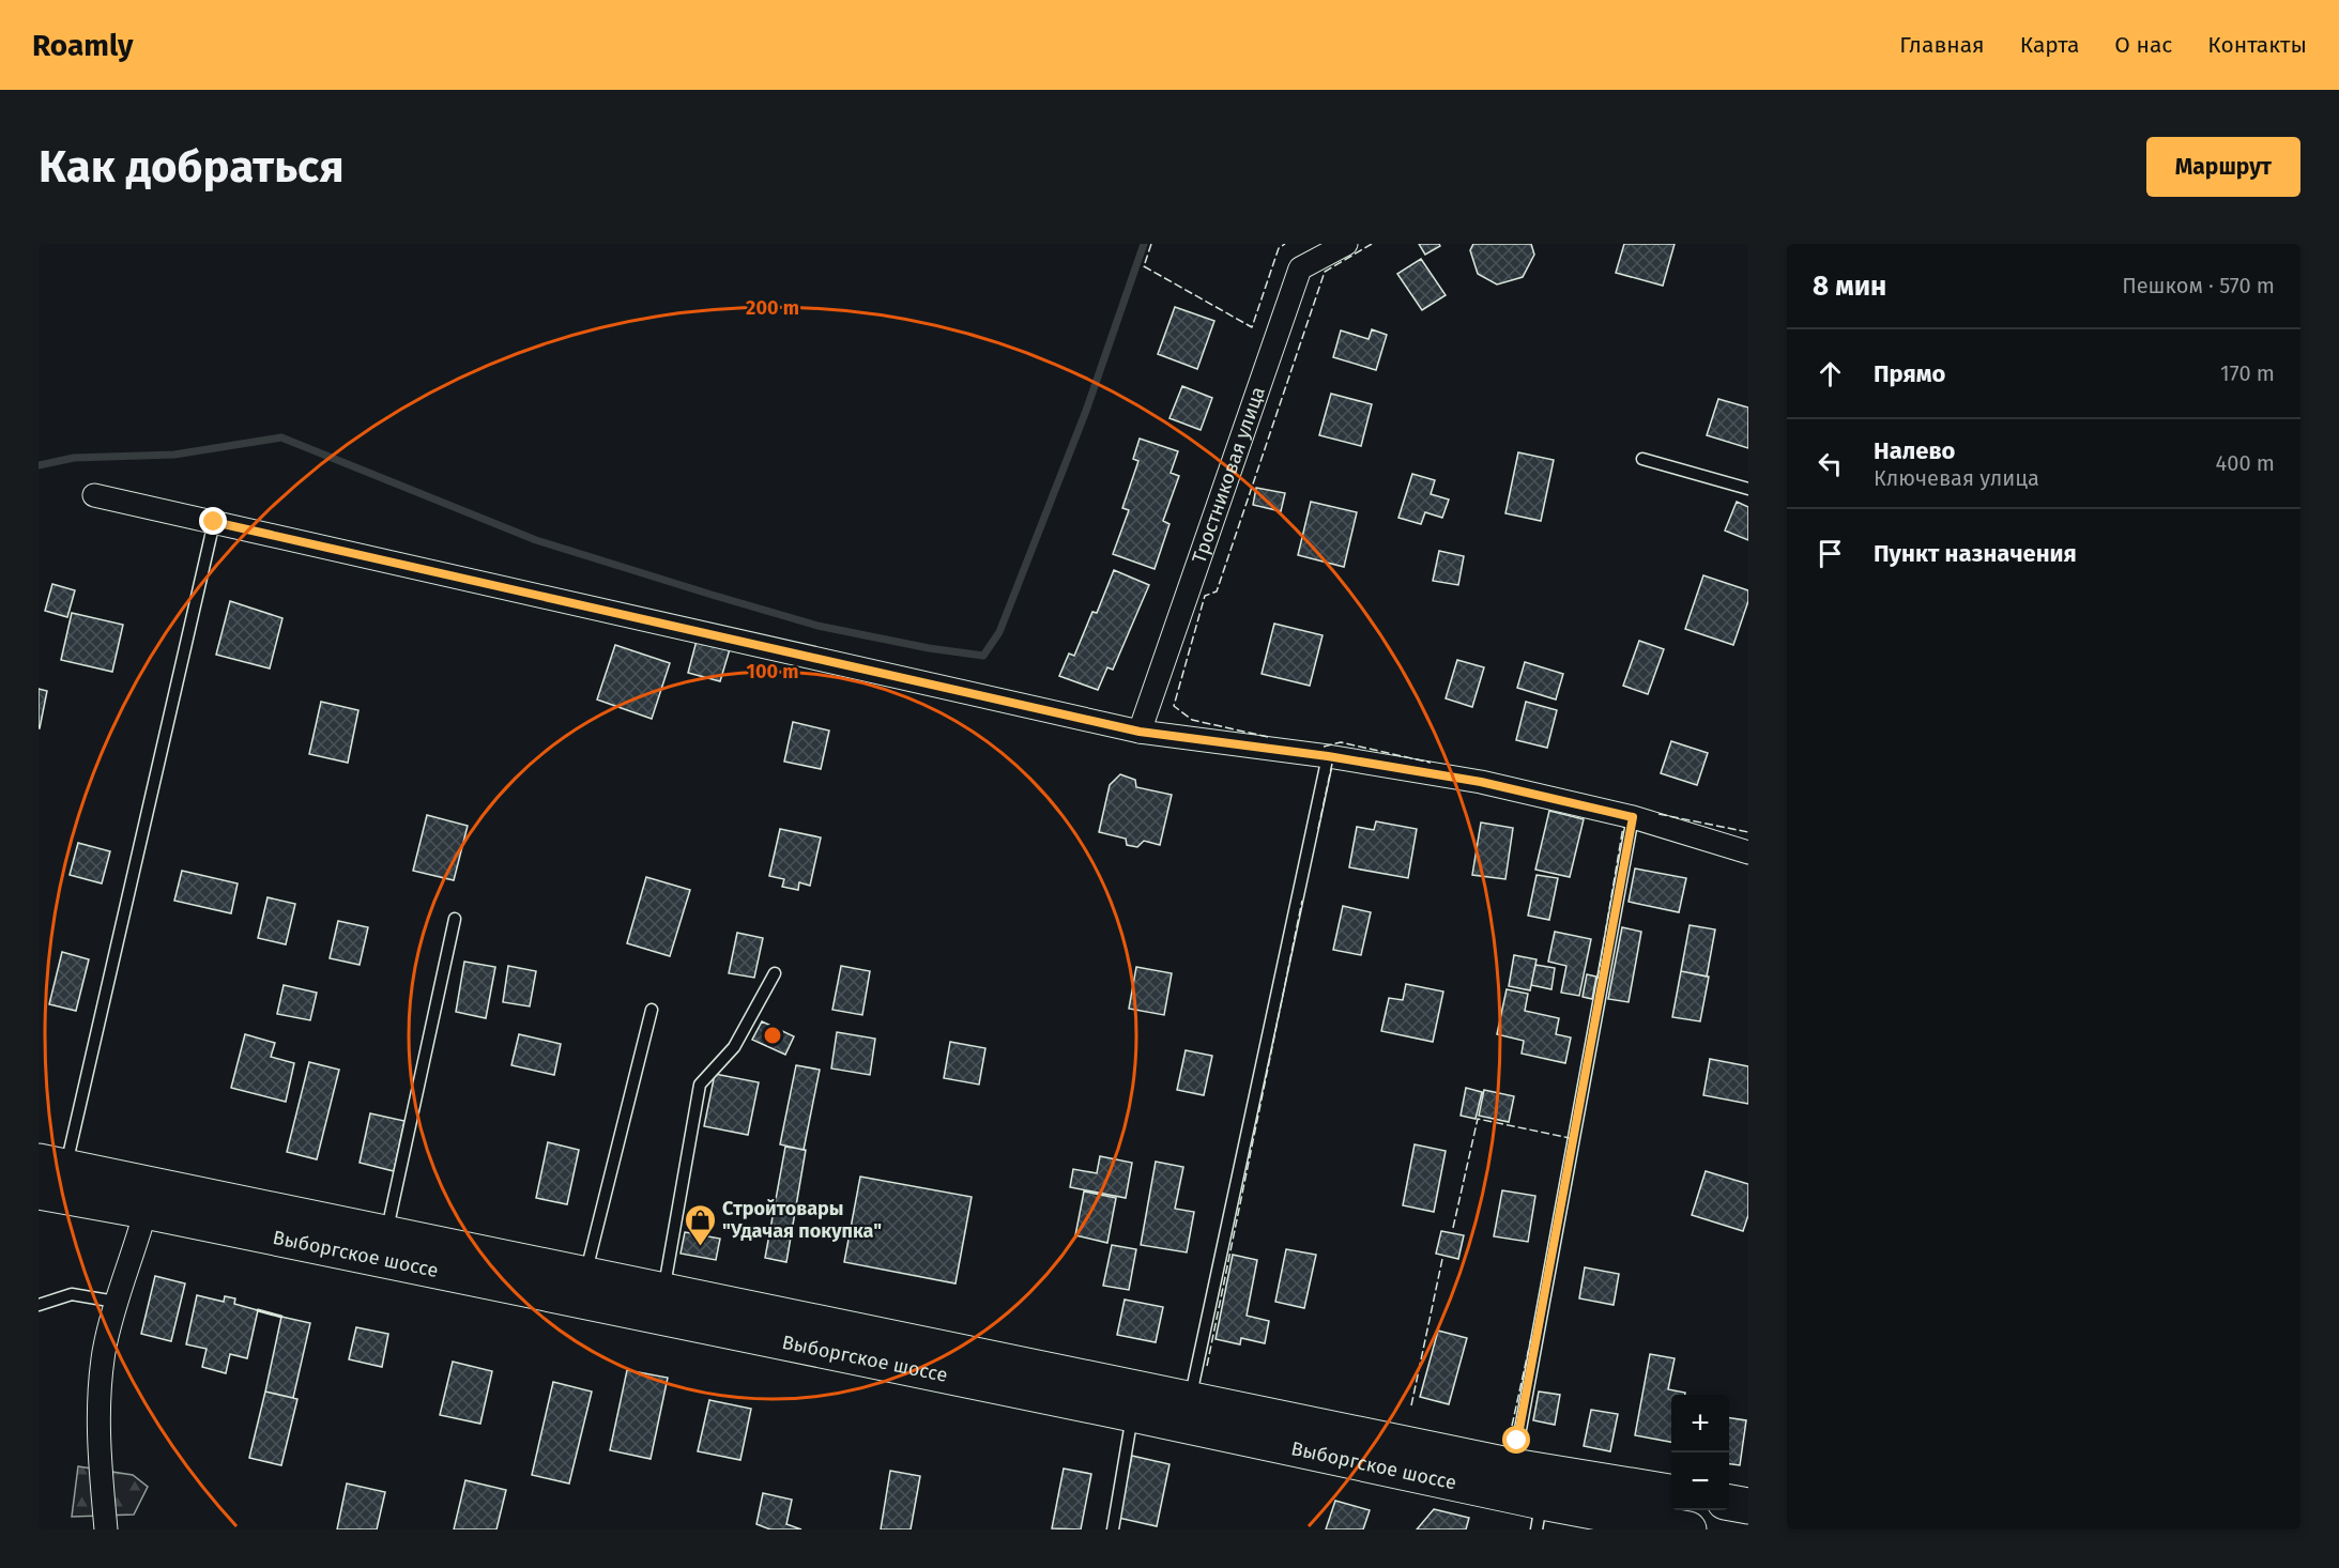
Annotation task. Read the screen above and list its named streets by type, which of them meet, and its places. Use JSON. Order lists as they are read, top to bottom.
{
  "streets": {
    "main road": ["Выборгское шоссе"],
    "street": ["Тростниковая улица"]
  },
  "places": {
    "shop": ["Cтройтовары \"Удачая покупка\""]
  },
  "page": {
    "header": "Roamly",
    "nav": [
      "Главная",
      "Карта",
      "О нас",
      "Контакты"
    ],
    "buttons": "Маршрут",
    "title": "Как добраться",
    "heading": ["8 мин", "Пешком · 570 m"],
    "list": [
      ["Прямо", "170 m"],
      ["Налево", "Ключевая улица", "400 m"],
      "Пункт назначения"
    ],
    "map_buttons": ["+", "−"]
  },
  "rings": ["200 m", "100 m"]
}
